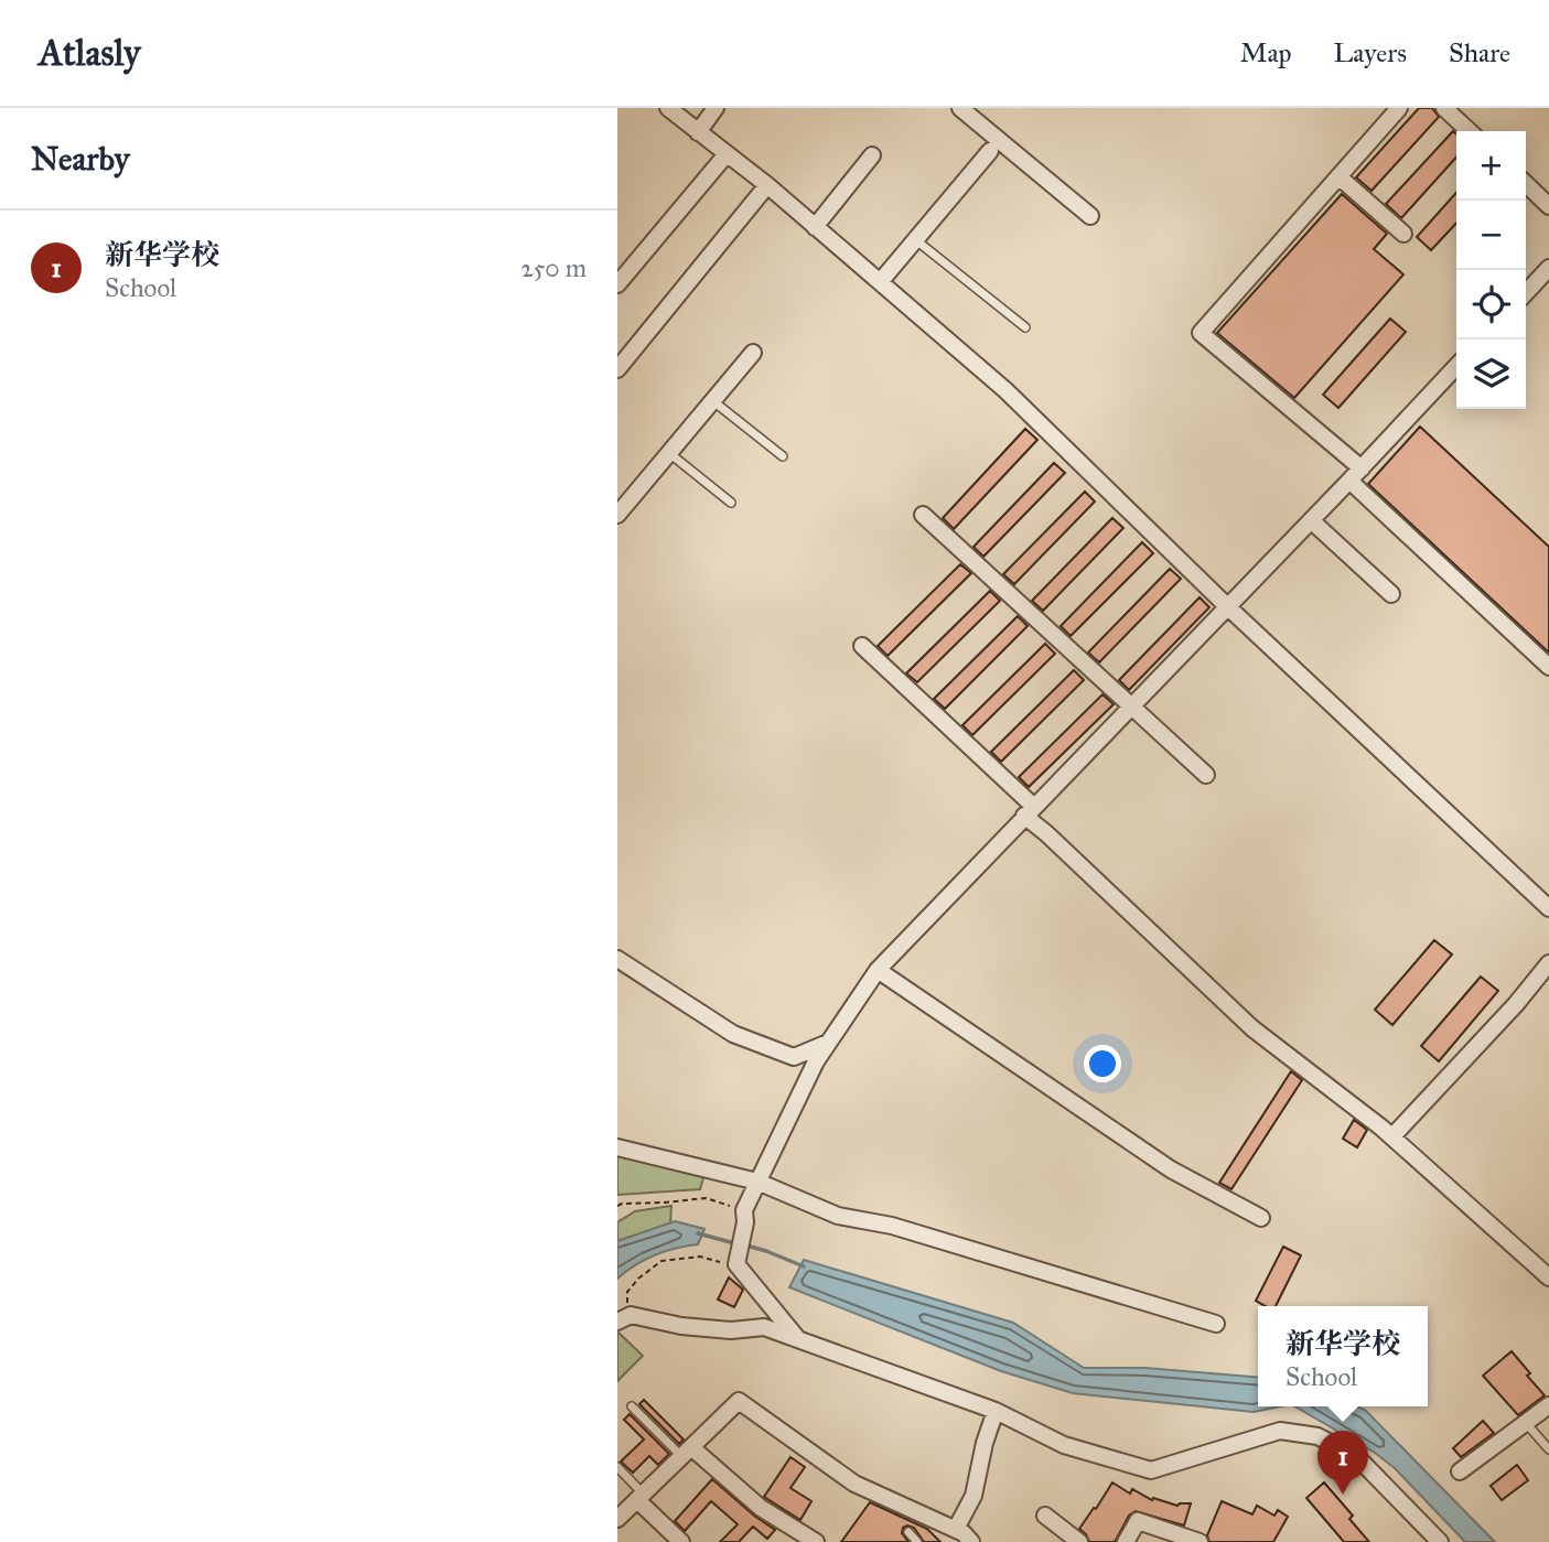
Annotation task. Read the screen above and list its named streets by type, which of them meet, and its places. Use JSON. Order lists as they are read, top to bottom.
{
  "page": {
    "header": "Atlasly",
    "nav": ["Map", "Layers", "Share"],
    "heading": "Nearby",
    "map_buttons": ["+", "−"],
    "list": [
      {
        "mark": "1",
        "name": "新华学校",
        "note": "School",
        "value": "250 m"
      }
    ],
    "popup": ["新华学校", "School"],
    "pins": "1"
  }
}
